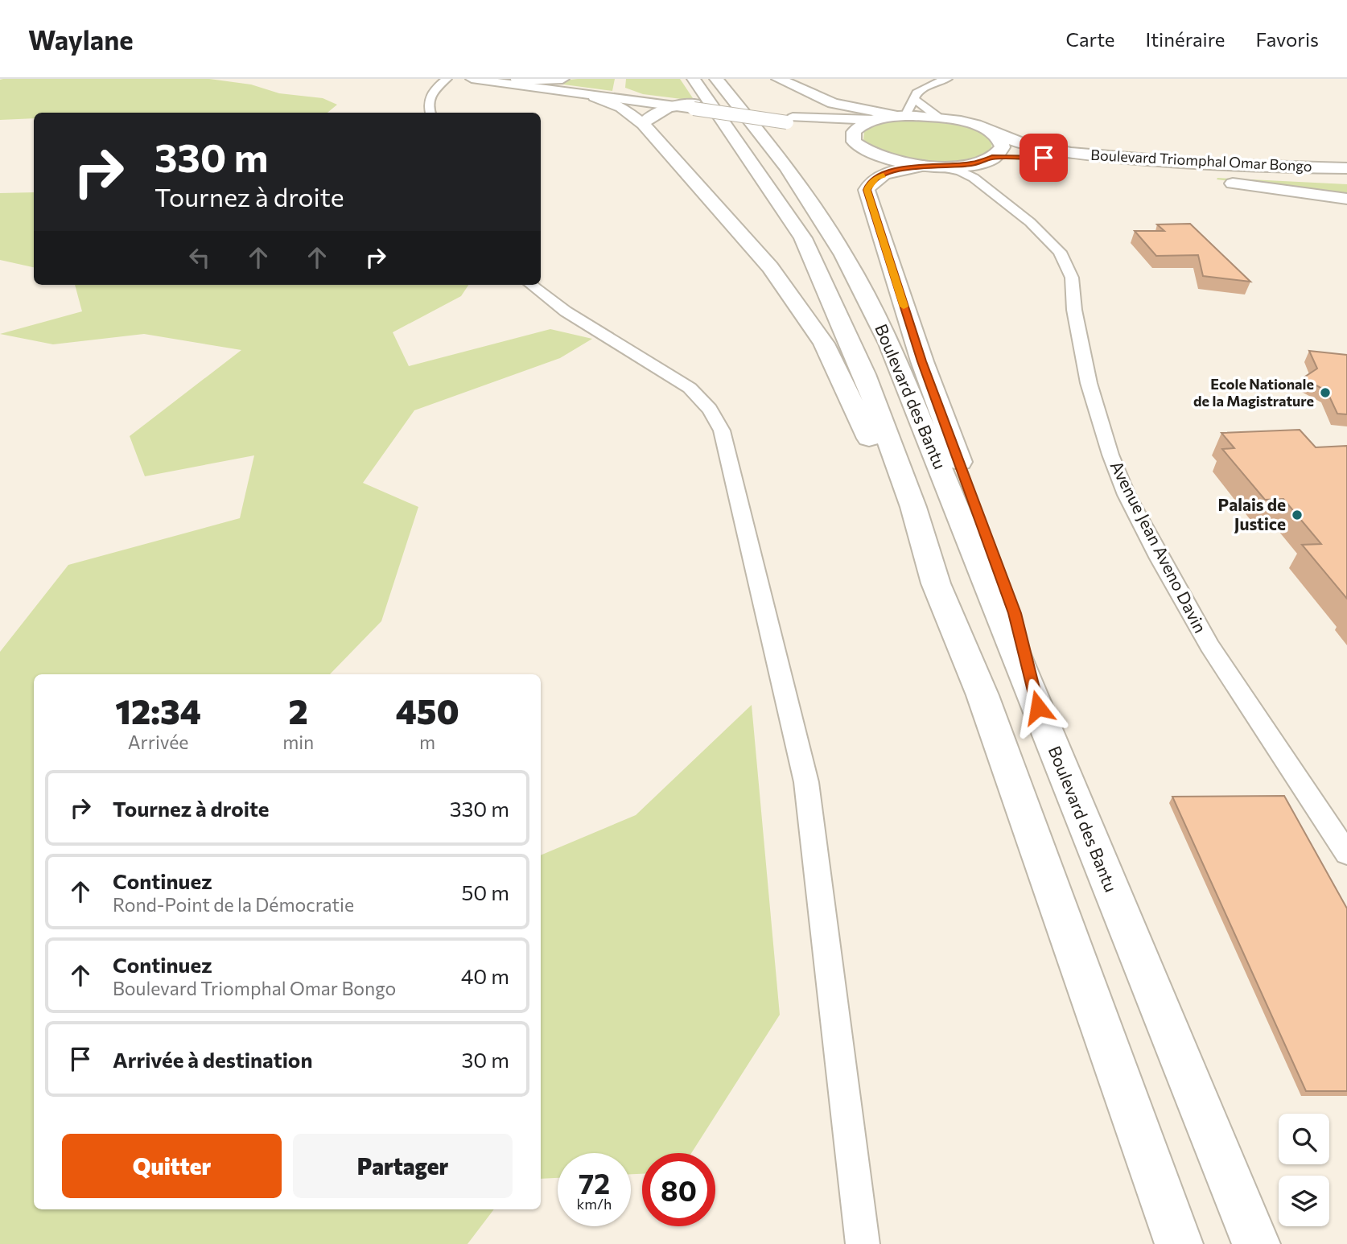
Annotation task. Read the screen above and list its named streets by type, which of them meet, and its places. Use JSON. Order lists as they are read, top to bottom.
{
  "streets": {
    "main road": ["Boulevard Triomphal Omar Bongo", "Boulevard des Bantu"],
    "street": ["Avenue Jean Aveno Davin"]
  },
  "crossings": [
    ["Boulevard Triomphal Omar Bongo", "Avenue Jean Aveno Davin"]
  ],
  "places": ["Ecole Nationale de la Magistrature", "Palais de Justice"],
  "page": {
    "header": "Waylane",
    "nav": ["Carte", "Itinéraire", "Favoris"],
    "turn": ["330 m", "Tournez à droite"],
    "eta": [
      "12:34",
      "Arrivée",
      "2",
      "min",
      "450",
      "m"
    ],
    "list": [
      {
        "name": "Tournez à droite",
        "value": "330 m"
      },
      {
        "name": "Continuez",
        "note": "Rond-Point de la Démocratie",
        "value": "50 m"
      },
      {
        "name": "Continuez",
        "note": "Boulevard Triomphal Omar Bongo",
        "value": "40 m"
      },
      {
        "name": "Arrivée à destination",
        "value": "30 m"
      }
    ],
    "buttons": ["Quitter", "Partager"],
    "speed": "72 km/h",
    "limit": "80"
  }
}
